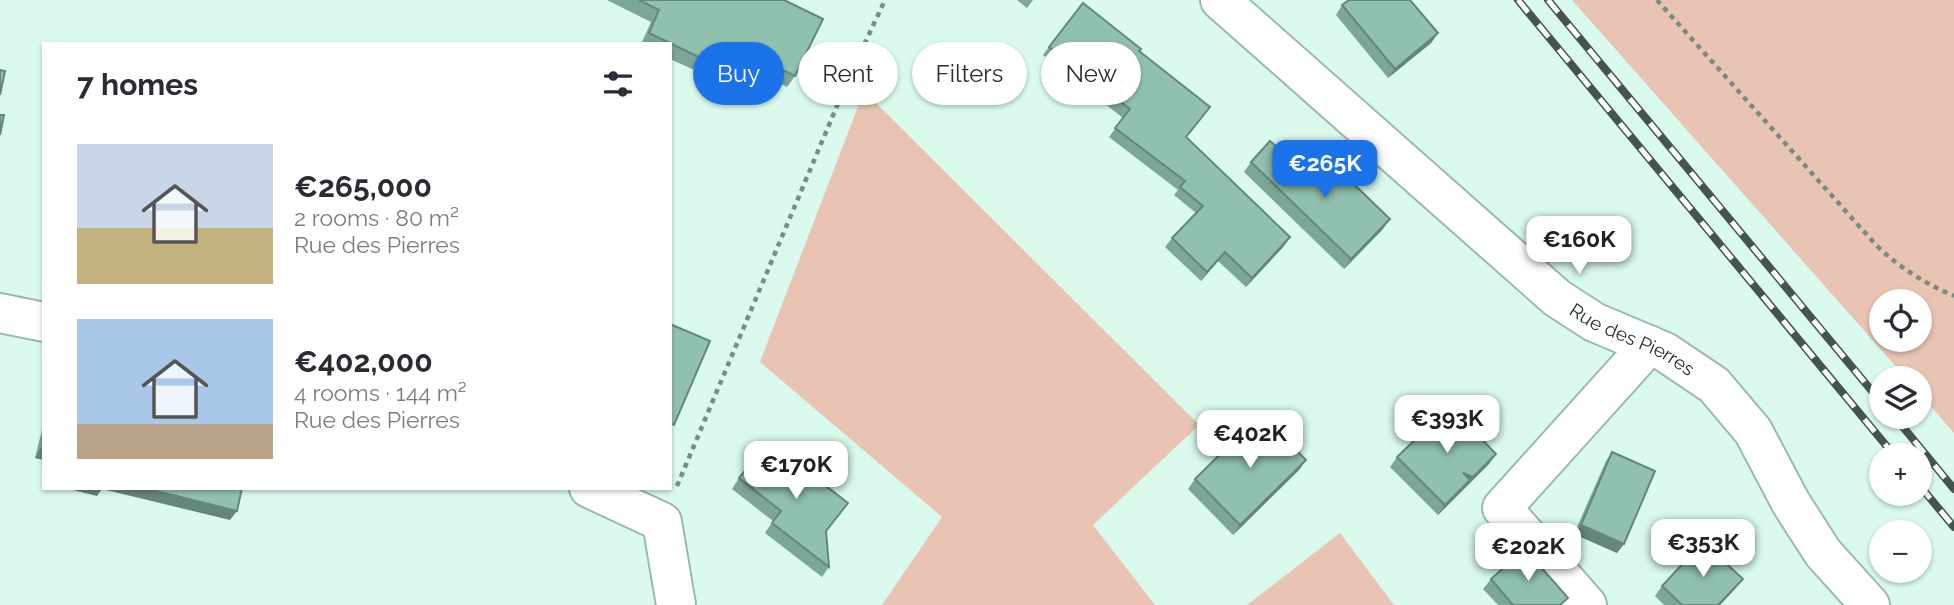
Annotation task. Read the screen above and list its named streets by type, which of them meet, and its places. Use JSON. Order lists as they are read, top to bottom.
{
  "streets": {
    "street": ["Rue des Pierres"]
  },
  "page": {
    "chip": [
      "Buy",
      "Rent",
      "Filters",
      "New"
    ],
    "heading": "7 homes",
    "list": [
      {
        "name": "€265,000",
        "note": "2 rooms · 80 m² · Rue des Pierres"
      },
      {
        "name": "€402,000",
        "note": "4 rooms · 144 m² · Rue des Pierres"
      }
    ],
    "price": [
      "€265K",
      "€160K",
      "€393K",
      "€402K",
      "€170K",
      "€353K",
      "€202K"
    ],
    "map_buttons": ["+", "−"]
  }
}
